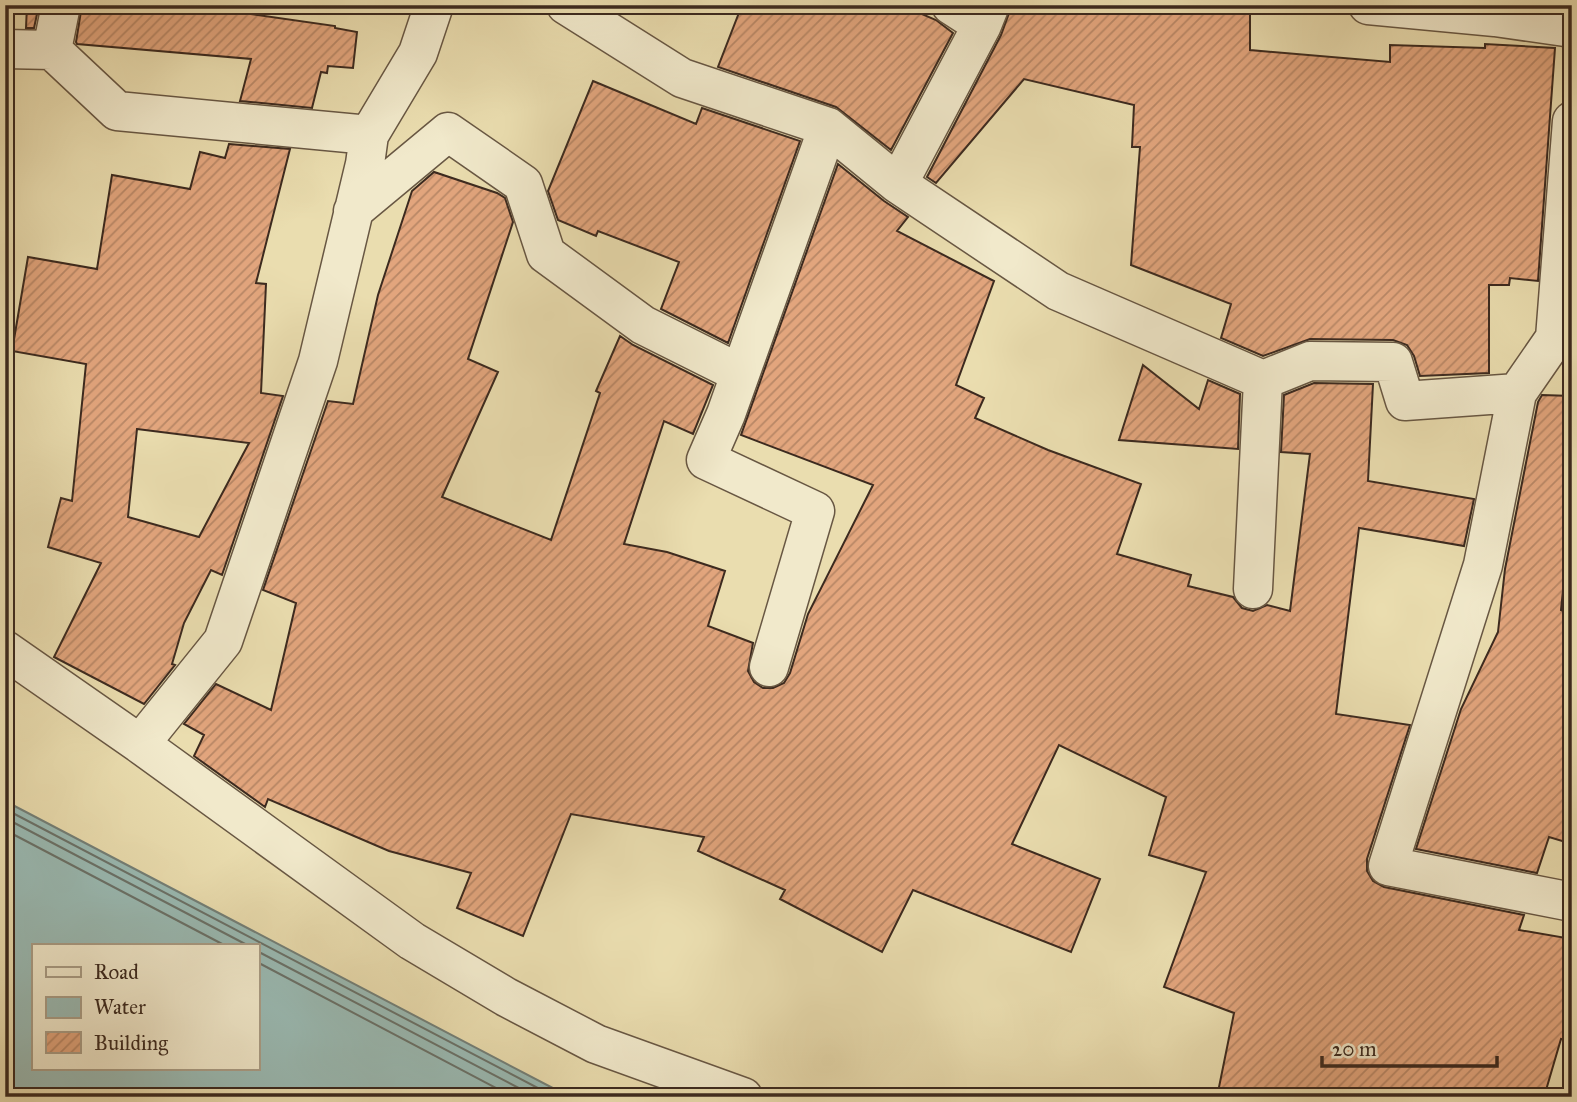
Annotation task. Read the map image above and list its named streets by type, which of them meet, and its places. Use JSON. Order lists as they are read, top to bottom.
{
  "legend": ["Road", "Water", "Building"],
  "scale_bar": "20 m"
}
